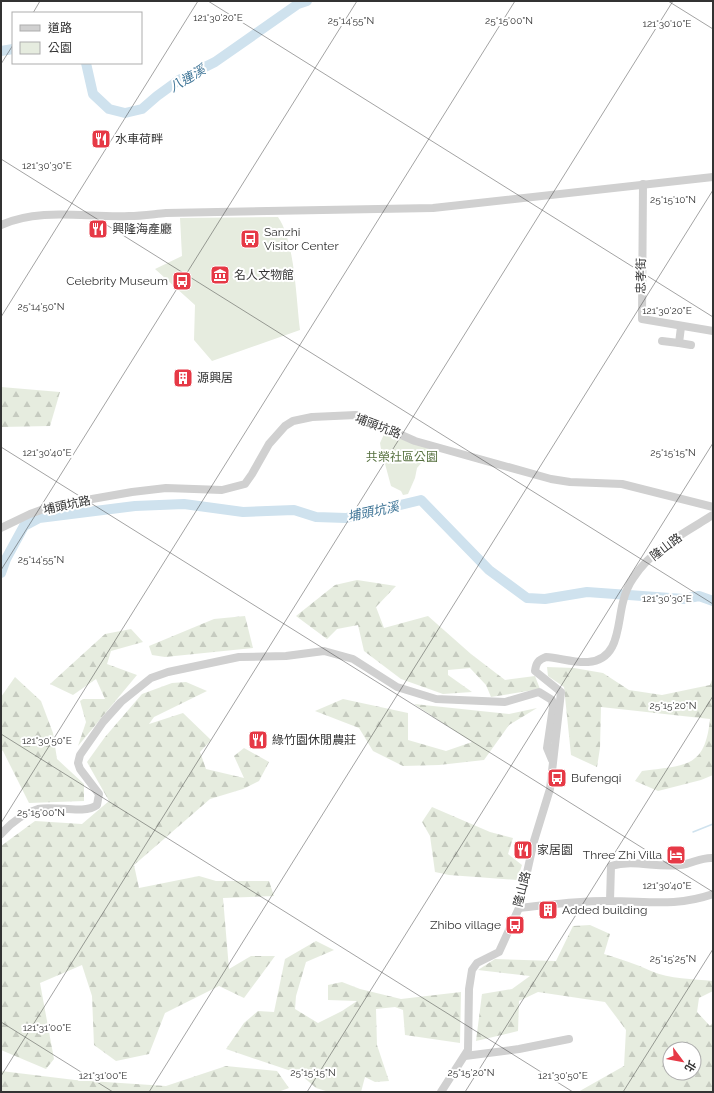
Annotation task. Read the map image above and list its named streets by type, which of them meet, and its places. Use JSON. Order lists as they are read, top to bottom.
{
  "streets": {
    "street": ["忠孝街", "埔頭坑路", "隆山路"]
  },
  "water": ["八連溪", "埔頭坑溪"],
  "parks": ["共榮社區公園"],
  "places": {
    "restaurant": [
      "水車荷畔",
      "興隆海產廳",
      "綠竹園休閒農莊",
      "家居園"
    ],
    "bus stop": [
      "Sanzhi Visitor Center",
      "Celebrity Museum",
      "Bufengqi",
      "Zhibo village"
    ],
    "museum": ["名人文物館"],
    "building": ["源興居", "Added building"],
    "hotel": ["Three Zhi Villa"]
  },
  "legend": ["道路", "公園"],
  "north": "bottom right",
  "coordinates": [
    "121°30'20\"E",
    "25°14'55\"N",
    "25°15'00\"N",
    "121°30'10\"E",
    "121°30'30\"E",
    "25°15'10\"N",
    "25°14'50\"N",
    "25°15'15\"N",
    "121°30'40\"E",
    "25°15'20\"N",
    "121°30'50\"E",
    "25°15'25\"N",
    "121°31'00\"E"
  ]
}
